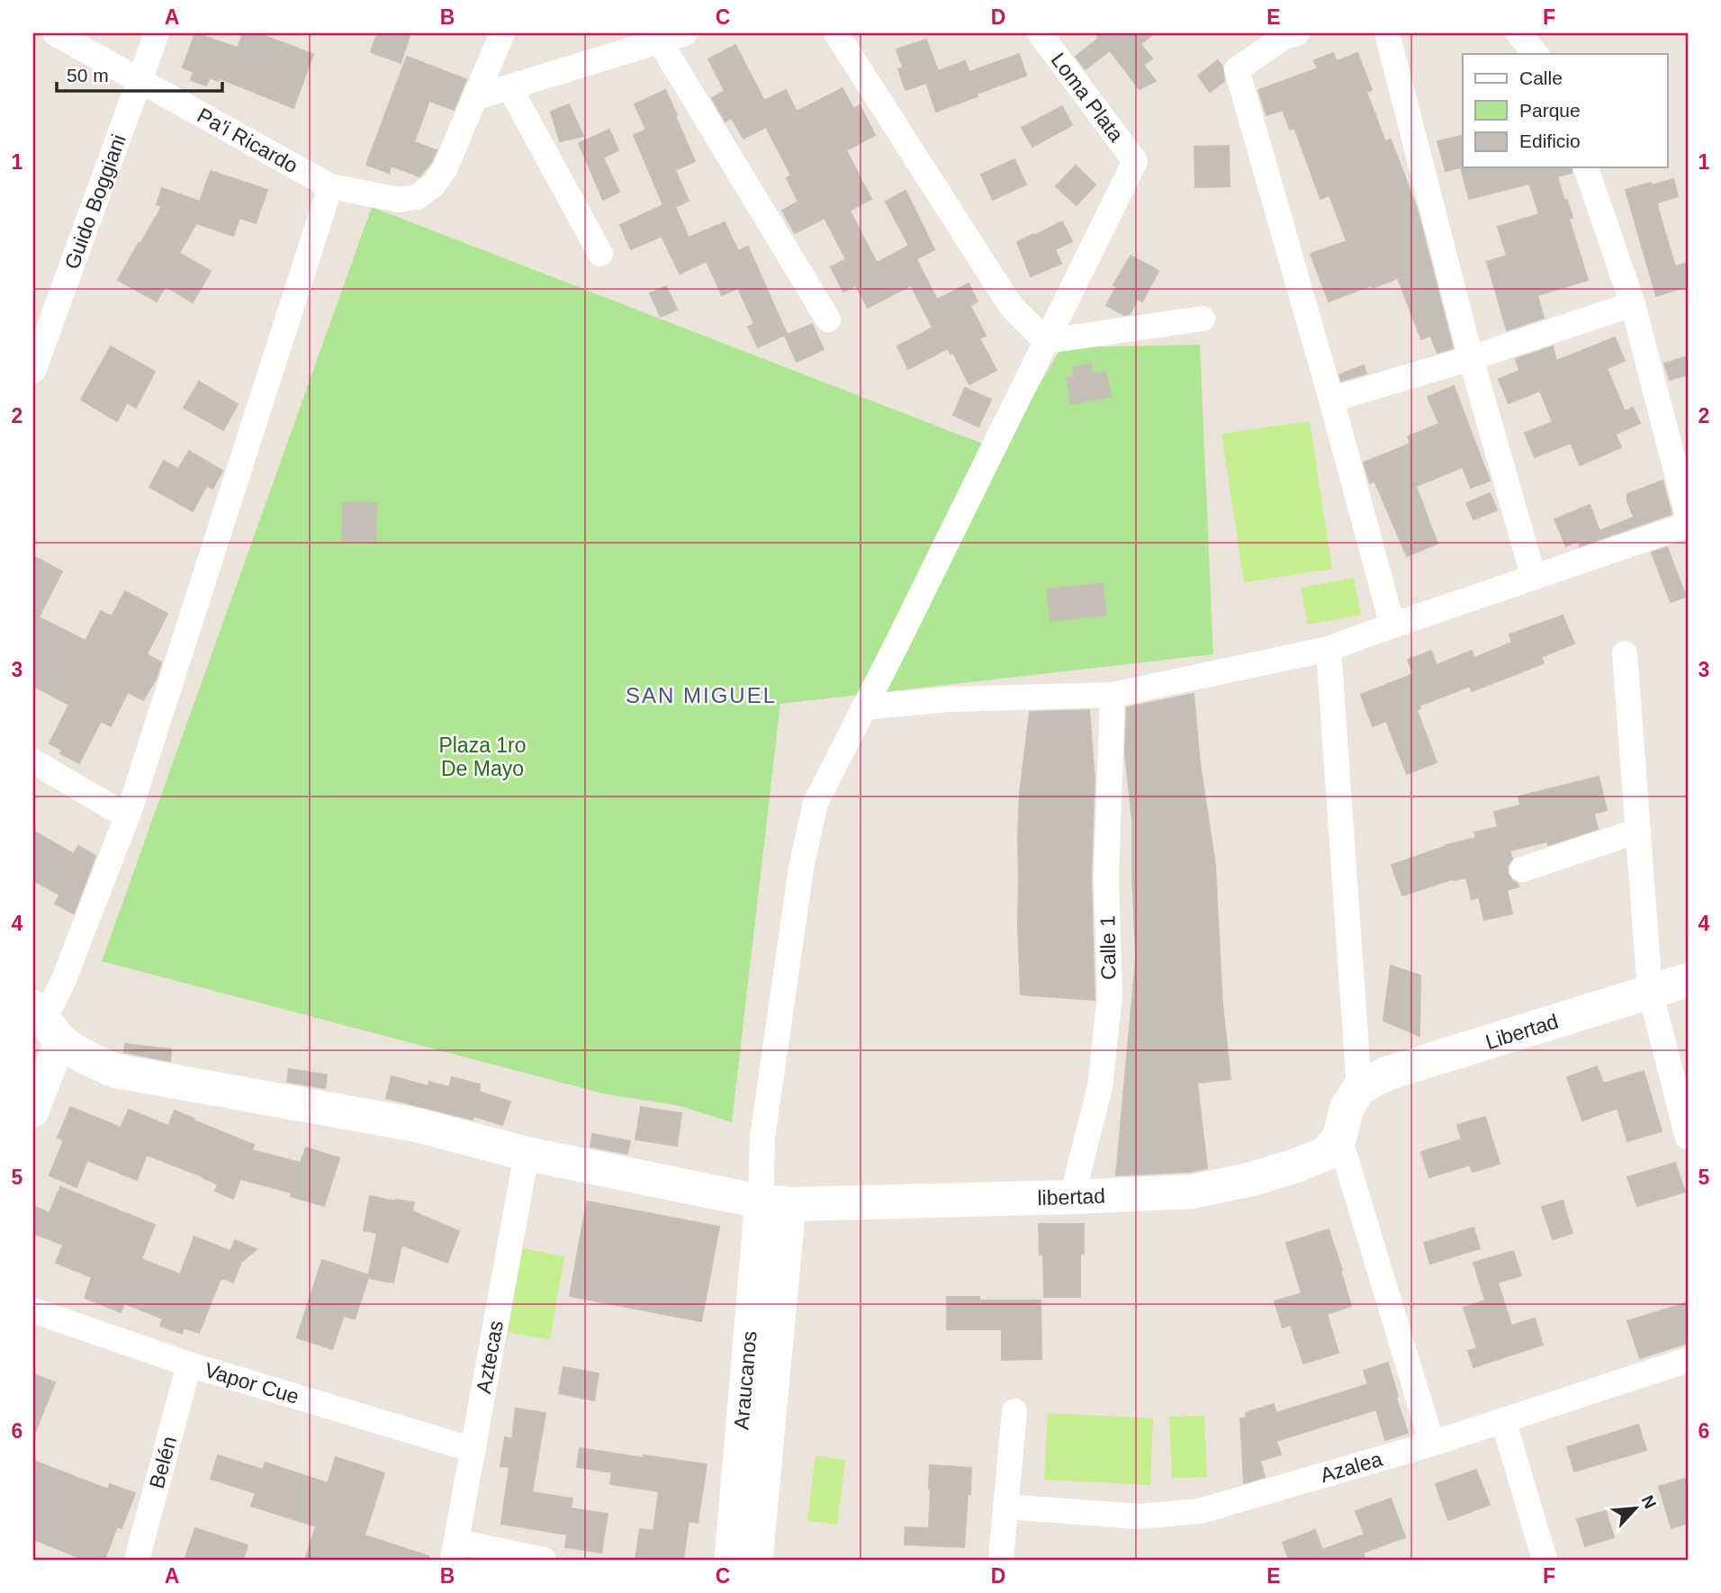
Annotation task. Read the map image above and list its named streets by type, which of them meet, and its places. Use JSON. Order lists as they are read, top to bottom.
{
  "streets": {
    "main road": ["Libertad", "libertad"],
    "street": [
      "Loma Plata",
      "Pa'i Ricardo",
      "Guido Boggiani",
      "Calle 1",
      "Aztecas",
      "Araucanos",
      "Vapor Cue",
      "Belén",
      "Azalea"
    ]
  },
  "crossings": [
    ["Pa'i Ricardo", "Guido Boggiani"],
    ["Calle 1", "libertad"],
    ["libertad", "Aztecas"],
    ["libertad", "Araucanos"],
    ["Aztecas", "Vapor Cue"],
    ["Vapor Cue", "Belén"]
  ],
  "districts": ["SAN MIGUEL"],
  "parks": ["Plaza 1ro De Mayo"],
  "legend": ["Calle", "Parque", "Edificio"],
  "scale_bar": "50 m",
  "north": "top right",
  "grid": {
    "columns": [
      "A",
      "B",
      "C",
      "D",
      "E",
      "F"
    ],
    "rows": [
      "1",
      "2",
      "3",
      "4",
      "5",
      "6"
    ]
  }
}
